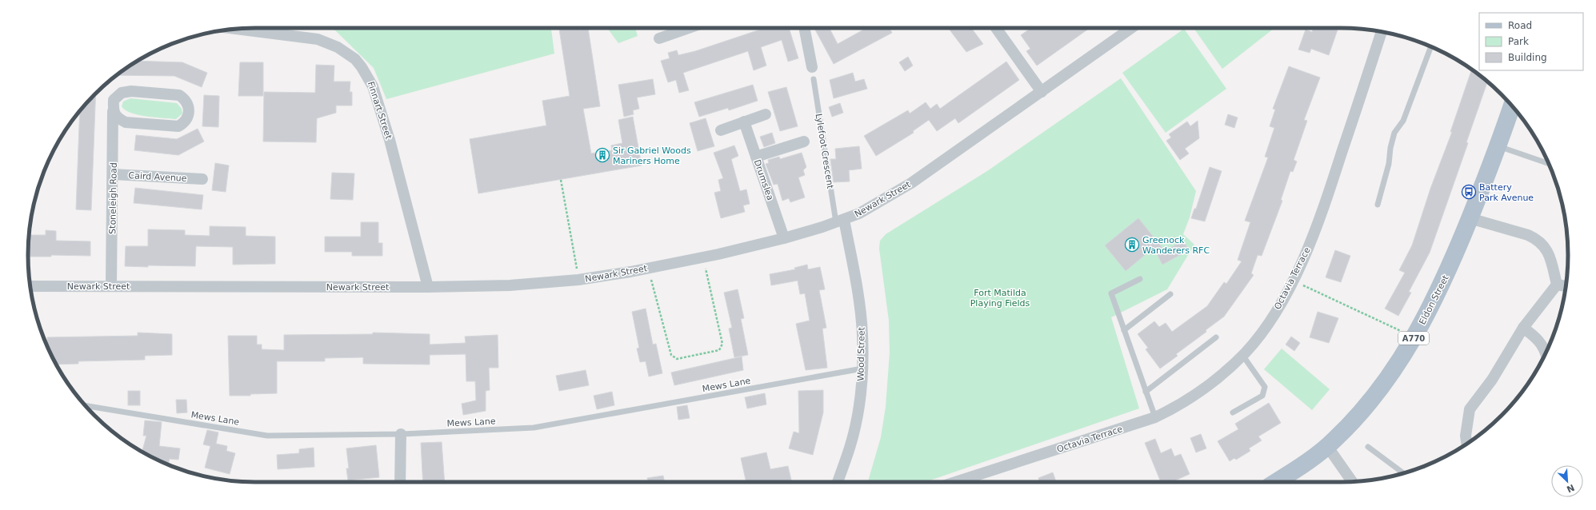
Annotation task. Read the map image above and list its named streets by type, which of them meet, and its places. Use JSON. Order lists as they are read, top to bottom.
{
  "streets": {
    "main road": ["Eldon Street", "A770"],
    "street": [
      "Finnart Street",
      "Caird Avenue",
      "Drumslea",
      "Stoneleigh Road",
      "Newark Street",
      "Octavia Terrace",
      "Wood Street"
    ],
    "lane": ["Lylefoot Crescent", "Mews Lane"]
  },
  "crossings": [
    ["Finnart Street", "Newark Street"],
    ["Lylefoot Crescent", "Newark Street"],
    ["Lylefoot Crescent", "Wood Street"],
    ["Caird Avenue", "Stoneleigh Road"],
    ["Drumslea", "Newark Street"],
    ["Stoneleigh Road", "Newark Street"],
    ["Newark Street", "Wood Street"],
    ["Wood Street", "Mews Lane"]
  ],
  "parks": ["Fort Matilda Playing Fields"],
  "places": {
    "building": ["Sir Gabriel Woods Mariners Home", "Greenock Wanderers RFC"],
    "bus stop": ["Battery Park Avenue"]
  },
  "legend": ["Road", "Park", "Building"],
  "north": "bottom right"
}
